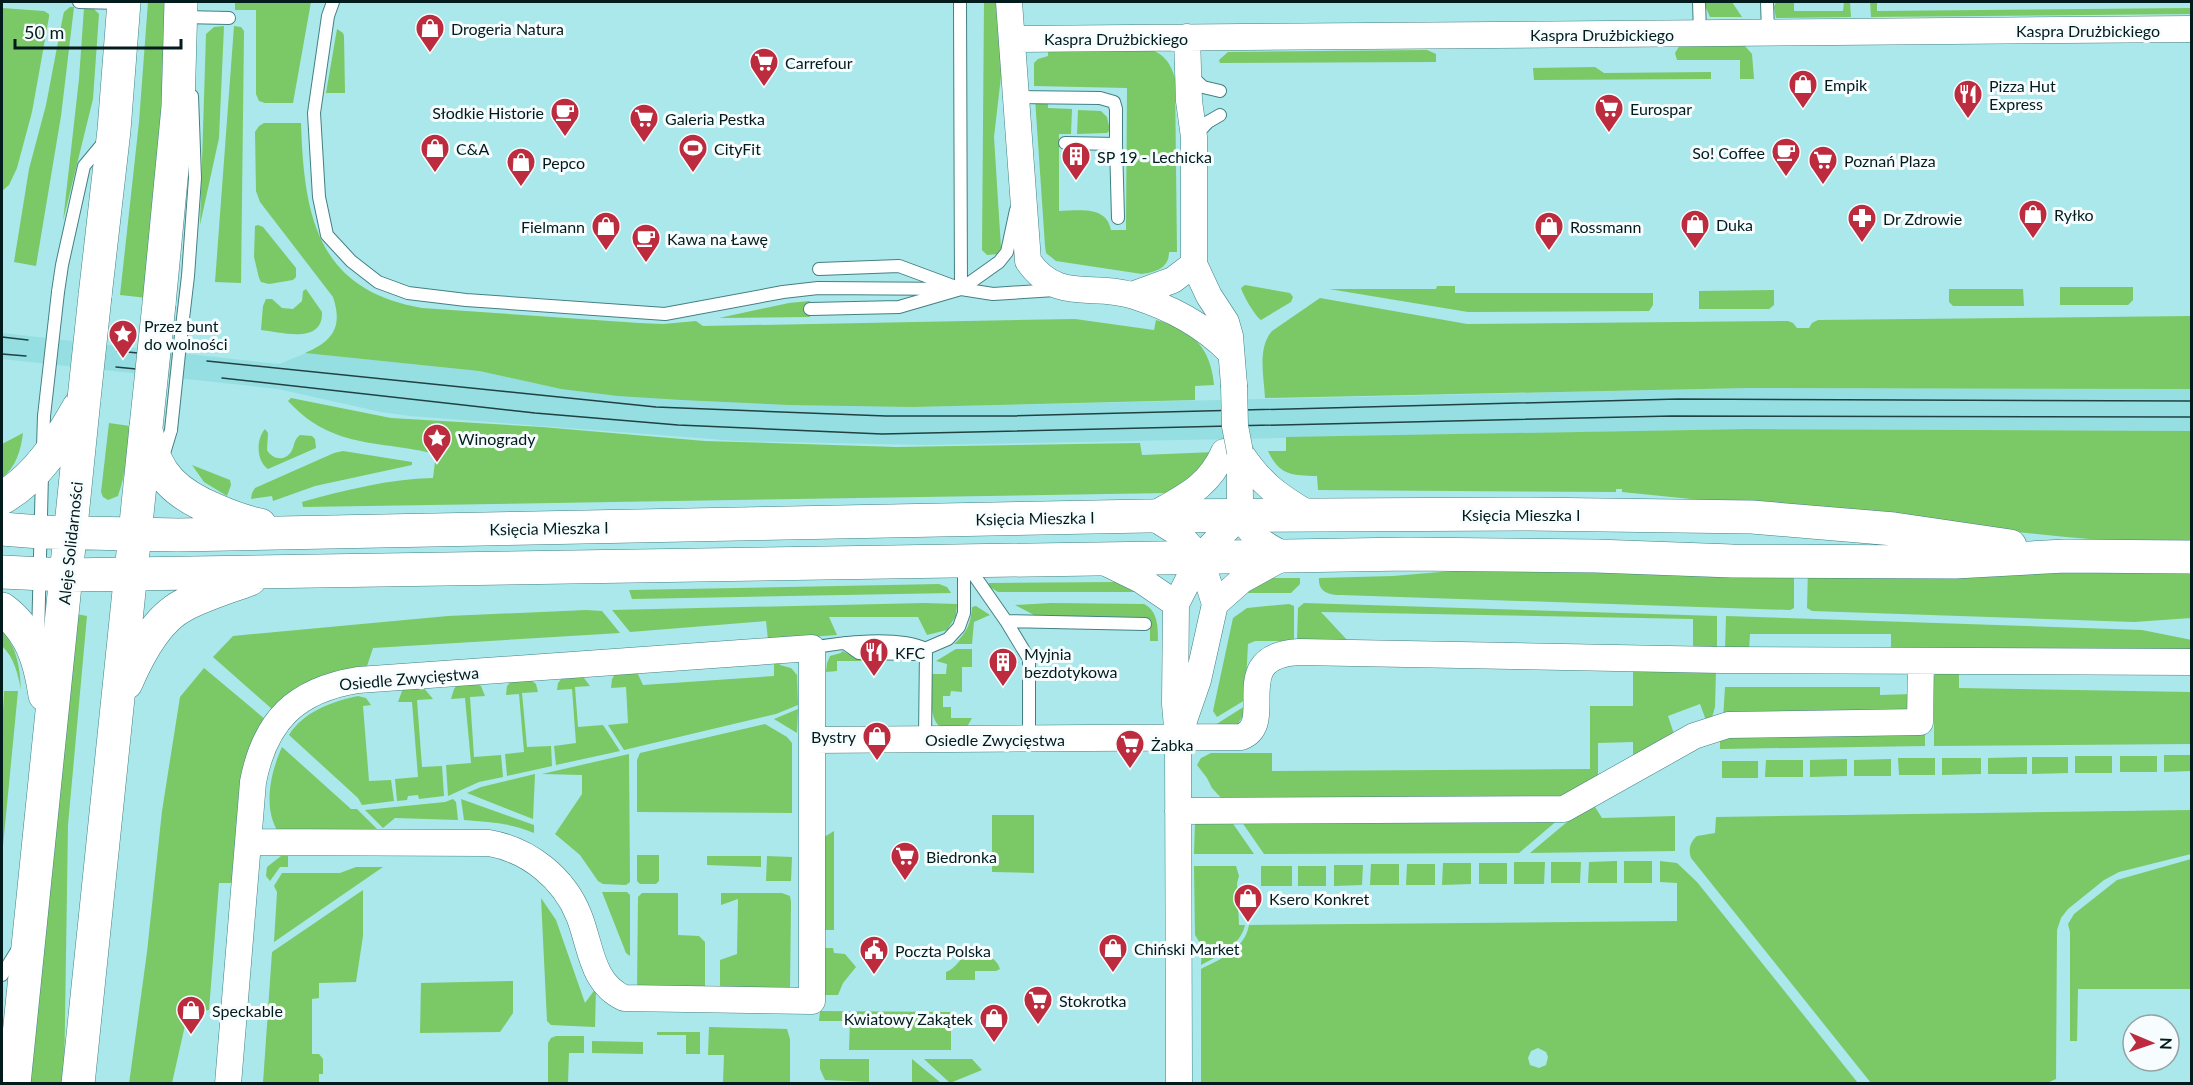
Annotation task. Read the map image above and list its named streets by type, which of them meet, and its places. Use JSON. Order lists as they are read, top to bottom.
{
  "streets": {
    "street": [
      "Kaspra Drużbickiego",
      "Księcia Mieszka I",
      "Aleje Solidarności",
      "Osiedle Zwycięstwa"
    ]
  },
  "crossings": [
    ["Księcia Mieszka I", "Aleje Solidarności"]
  ],
  "places": {
    "shop": [
      "Drogeria Natura",
      "Empik",
      "C&A",
      "Pepco",
      "Ryłko",
      "Duka",
      "Fielmann",
      "Rossmann",
      "Bystry",
      "Ksero Konkret",
      "Chiński Market",
      "Speckable",
      "Kwiatowy Zakątek"
    ],
    "supermarket": [
      "Carrefour",
      "Eurospar",
      "Galeria Pestka",
      "Poznań Plaza",
      "Żabka",
      "Biedronka",
      "Stokrotka"
    ],
    "restaurant": ["Pizza Hut Express", "KFC"],
    "cafe": ["Słodkie Historie", "So! Coffee", "Kawa na Ławę"],
    "sports": ["CityFit"],
    "building": ["SP 19 - Lechicka", "Myjnia bezdotykowa"],
    "pharmacy": ["Dr Zdrowie"],
    "place": ["Przez bunt do wolności", "Winogrady"],
    "public building": ["Poczta Polska"]
  },
  "scale_bar": "50 m",
  "north": "right"
}
